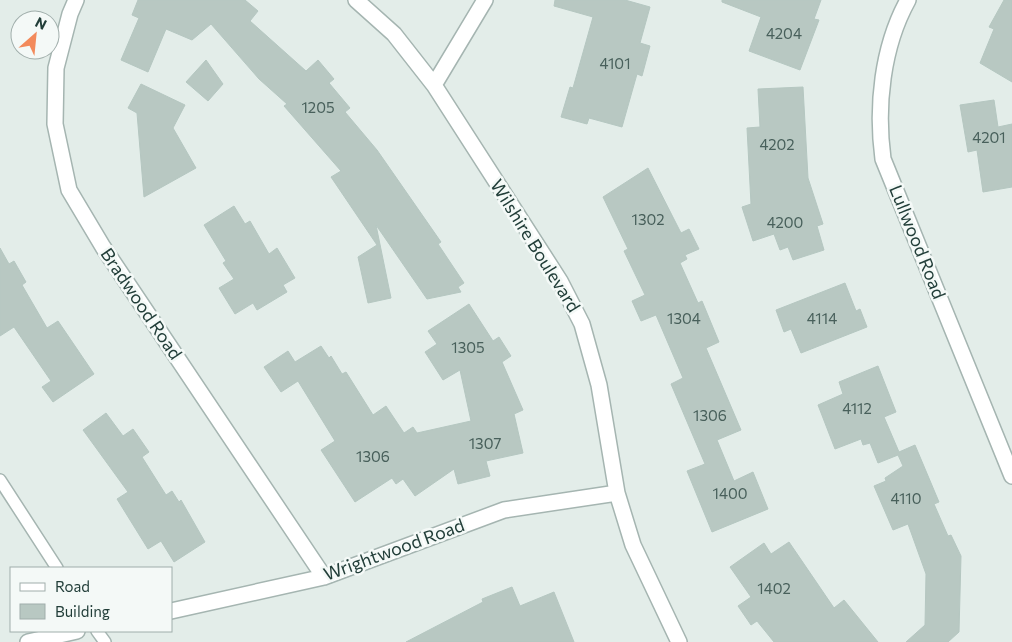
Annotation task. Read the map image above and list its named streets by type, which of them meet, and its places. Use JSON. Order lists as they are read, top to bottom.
{
  "streets": {
    "street": [
      "Lullwood Road",
      "Wilshire Boulevard",
      "Bradwood Road",
      "Wrightwood Road"
    ]
  },
  "crossings": [
    ["Wilshire Boulevard", "Wrightwood Road"],
    ["Bradwood Road", "Wrightwood Road"]
  ],
  "house_numbers": [
    "4204",
    "4101",
    "1205",
    "4201",
    "4202",
    "1302",
    "4200",
    "1304",
    "4114",
    "1305",
    "4112",
    "1306",
    "1307",
    "1306",
    "1400",
    "4110",
    "1402"
  ],
  "legend": ["Road", "Building"],
  "north": "top right"
}
